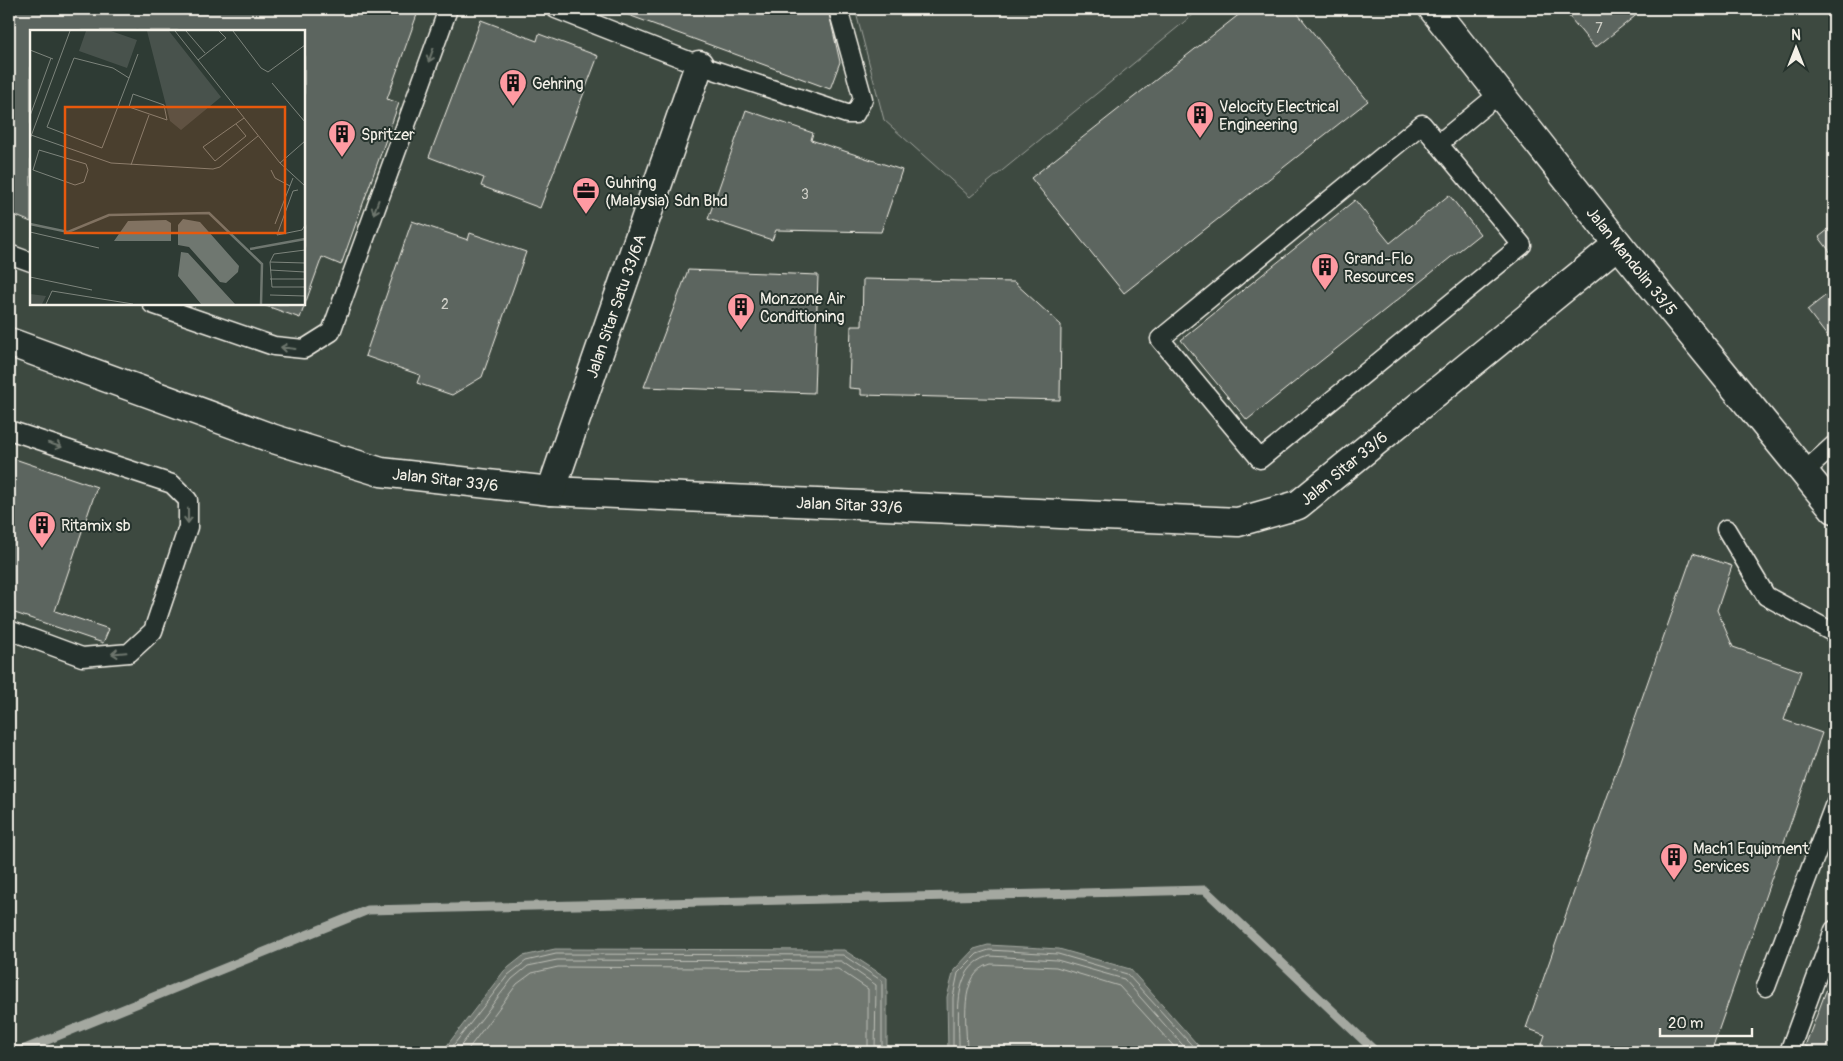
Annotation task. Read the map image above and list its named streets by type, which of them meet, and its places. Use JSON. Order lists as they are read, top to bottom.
{
  "streets": {
    "street": ["Jalan Mandolin 33/5", "Jalan Sitar Satu 33/6A", "Jalan Sitar 33/6"]
  },
  "crossings": [
    ["Jalan Mandolin 33/5", "Jalan Sitar 33/6"],
    ["Jalan Sitar Satu 33/6A", "Jalan Sitar 33/6"]
  ],
  "places": {
    "building": [
      "Gehring",
      "Velocity Electrical Engineering",
      "Spritzer",
      "Grand-Flo Resources",
      "Monzone Air Conditioning",
      "Ritamix sb",
      "Mach1 Equipment Services"
    ],
    "office": ["Guhring (Malaysia) Sdn Bhd"]
  },
  "house_numbers": ["7", "3", "2"],
  "scale_bar": "20 m",
  "north": "top"
}
